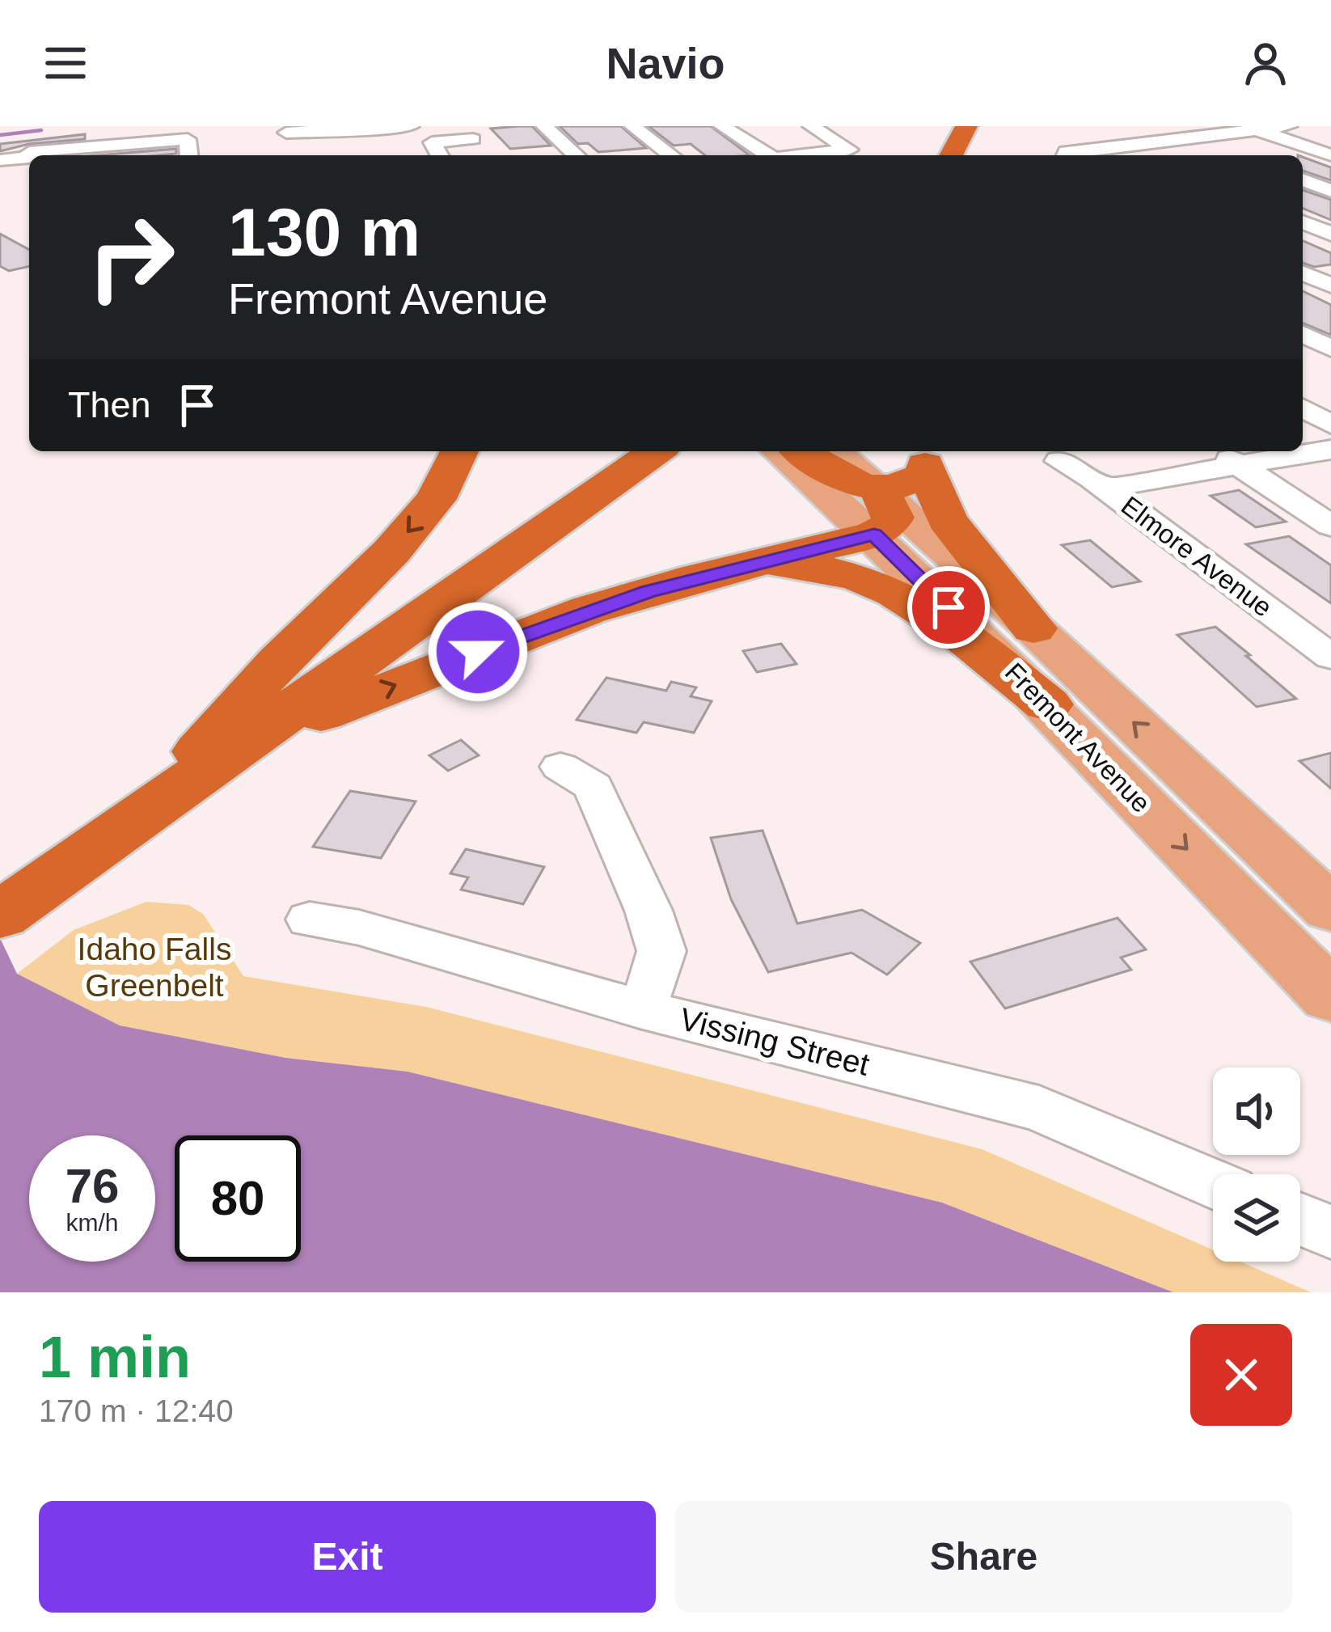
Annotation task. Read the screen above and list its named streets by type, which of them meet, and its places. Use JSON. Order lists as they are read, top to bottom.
{
  "streets": {
    "main road": ["Fremont Avenue"],
    "street": ["Elmore Avenue", "Vissing Street"]
  },
  "parks": ["Idaho Falls Greenbelt"],
  "page": {
    "header": "Navio",
    "turn": ["130 m", "Fremont Avenue"],
    "then": "Then",
    "speed": "76 km/h",
    "limit": "80",
    "heading": ["1 min", "170 m · 12:40"],
    "buttons": ["Exit", "Share"]
  }
}
